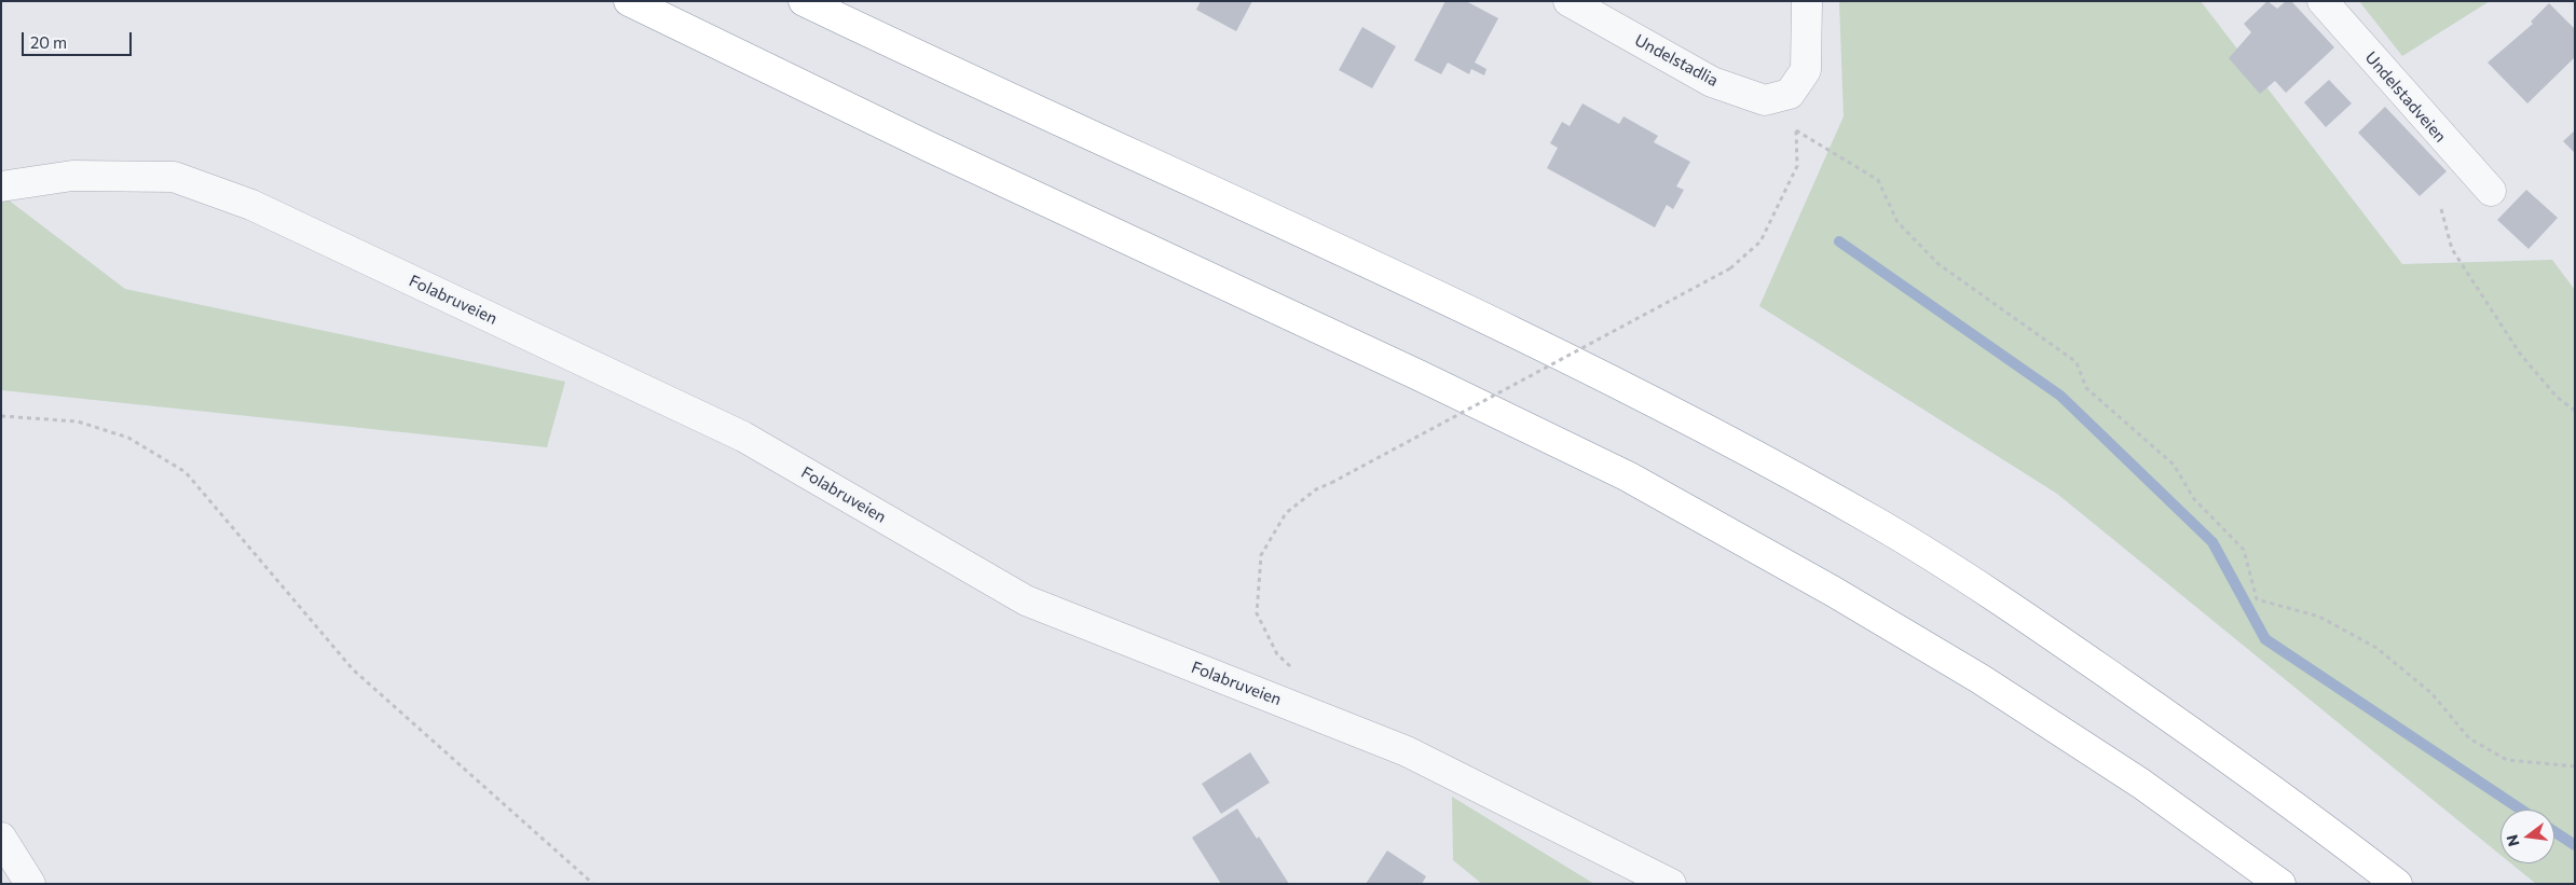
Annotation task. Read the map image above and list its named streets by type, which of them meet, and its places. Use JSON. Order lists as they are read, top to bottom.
{
  "streets": {
    "street": ["Undelstadlia", "Undelstadveien", "Folabruveien"]
  },
  "scale_bar": "20 m",
  "north": "left"
}
